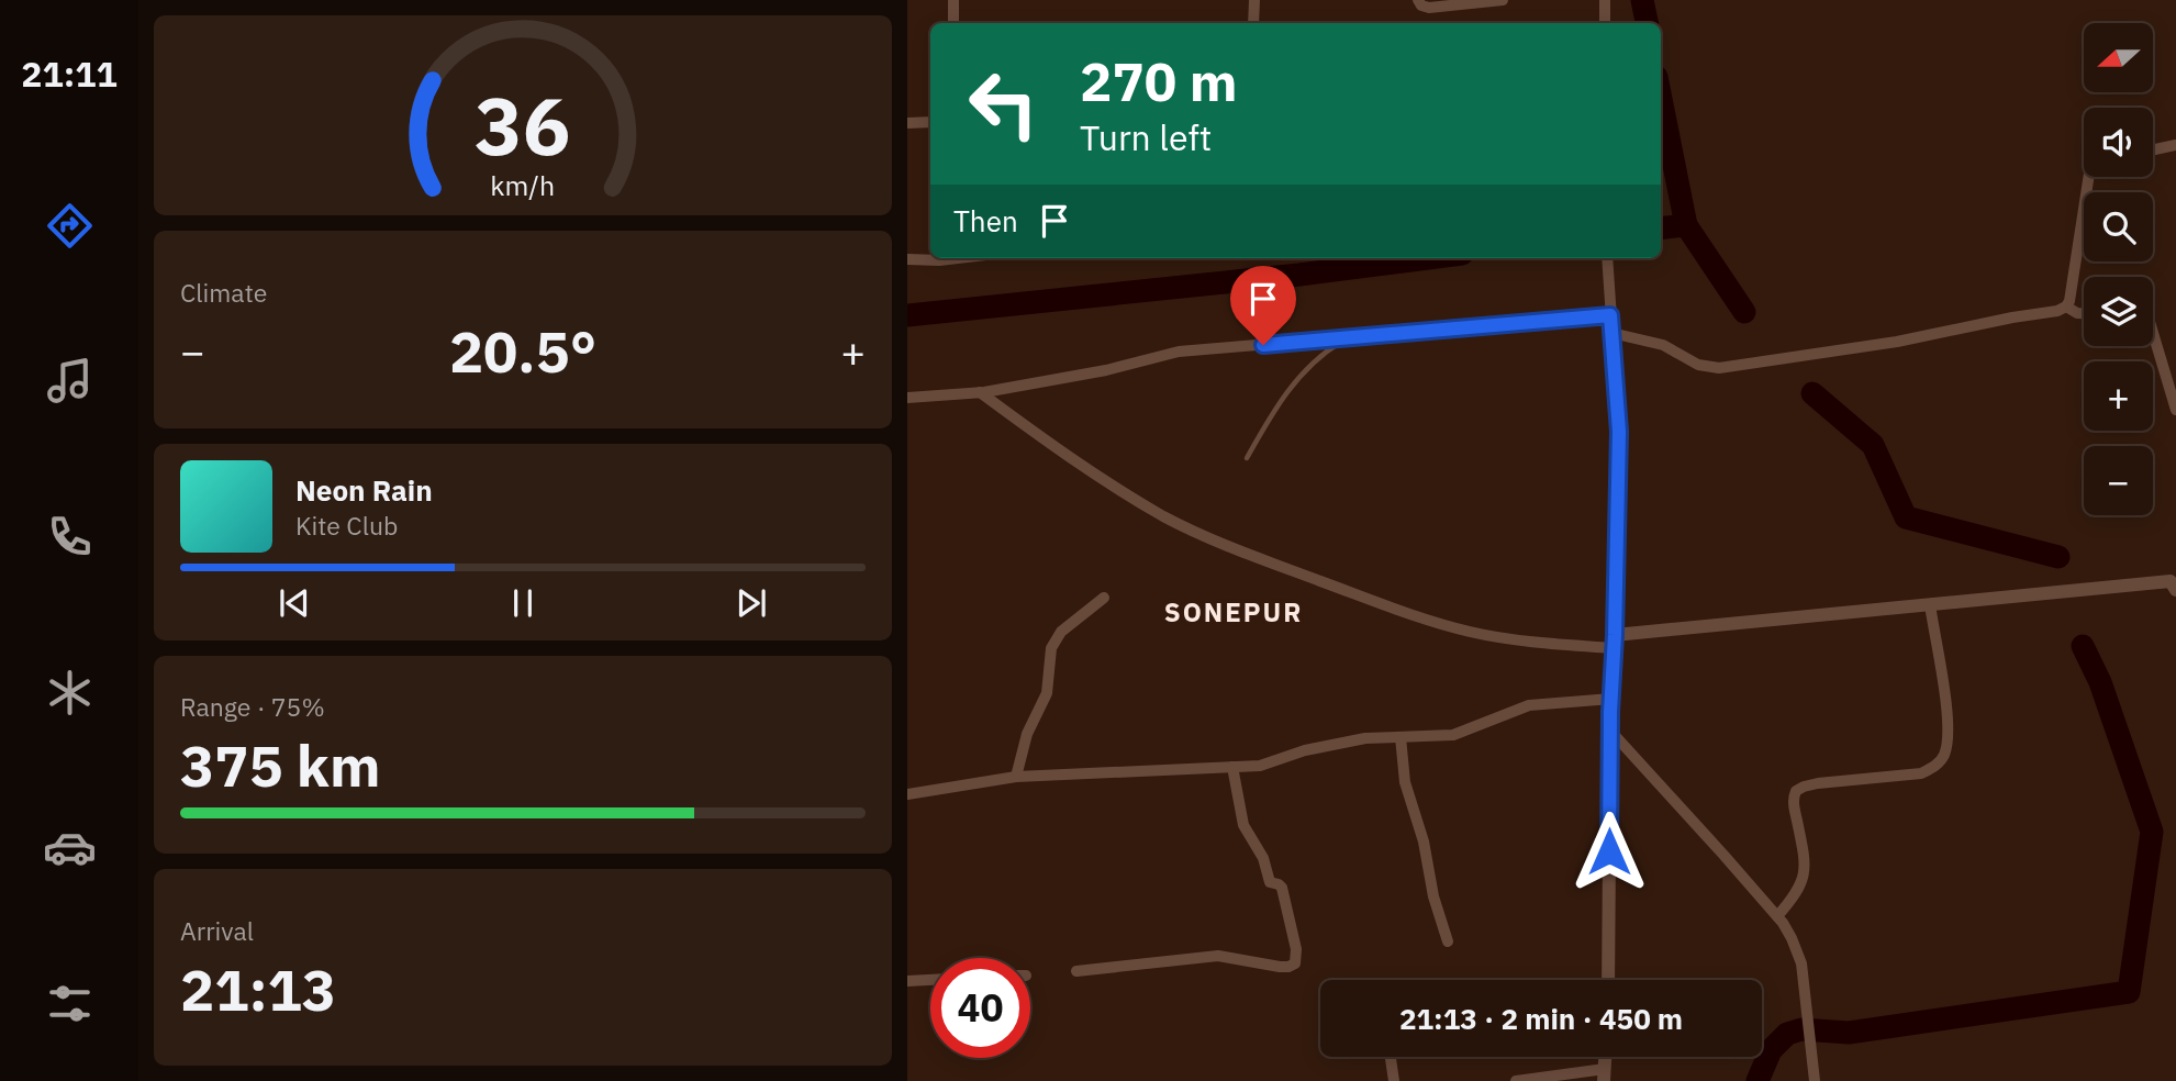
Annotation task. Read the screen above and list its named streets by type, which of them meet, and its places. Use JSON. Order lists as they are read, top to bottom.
{
  "districts": ["SONEPUR"],
  "north": "left",
  "page": {
    "tabs": "21:11",
    "map_buttons": ["+", "−"],
    "turn": ["270 m", "Turn left"],
    "then": "Then",
    "tile": [
      "Climate",
      ["Range · 75%", "375 km"],
      ["Arrival", "21:13"]
    ],
    "heat": ["−", "20.5°", "+"],
    "song": ["Neon Rain", "Kite Club"],
    "limit": "40",
    "trip": "21:13 · 2 min · 450 m",
    "gauge": ["36", "km/h"]
  }
}
